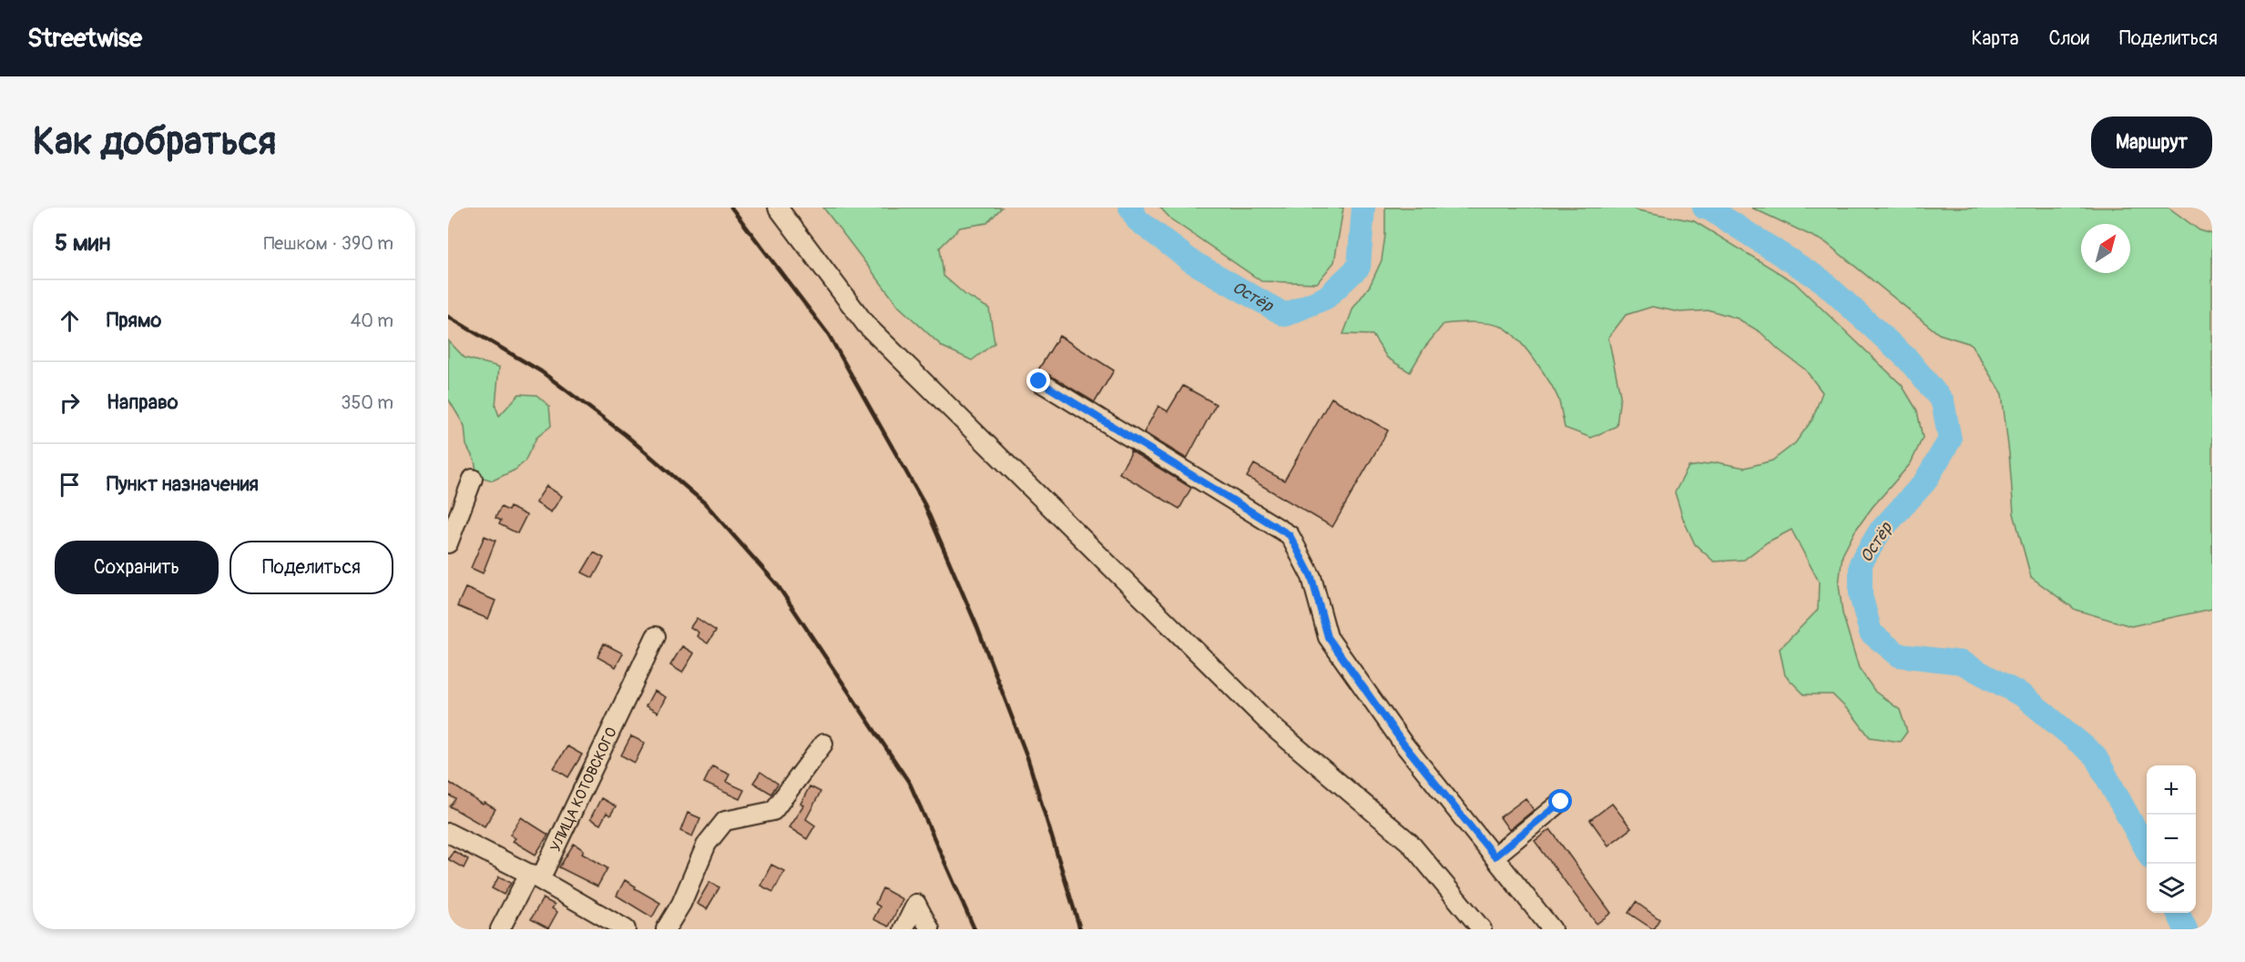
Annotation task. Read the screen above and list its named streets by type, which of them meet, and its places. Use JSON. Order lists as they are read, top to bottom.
{
  "streets": {
    "street": ["УЛИЦА КОТОВСКОГО"]
  },
  "water": ["Остёр"],
  "north": "top right",
  "page": {
    "header": "Streetwise",
    "nav": ["Карта", "Слои", "Поделиться"],
    "buttons": [
      "Маршрут",
      ["Сохранить", "Поделиться"]
    ],
    "title": "Как добраться",
    "heading": ["5 мин", "Пешком · 390 m"],
    "list": [
      ["Прямо", "40 m"],
      ["Направо", "350 m"],
      "Пункт назначения"
    ],
    "map_buttons": ["+", "−"]
  }
}
